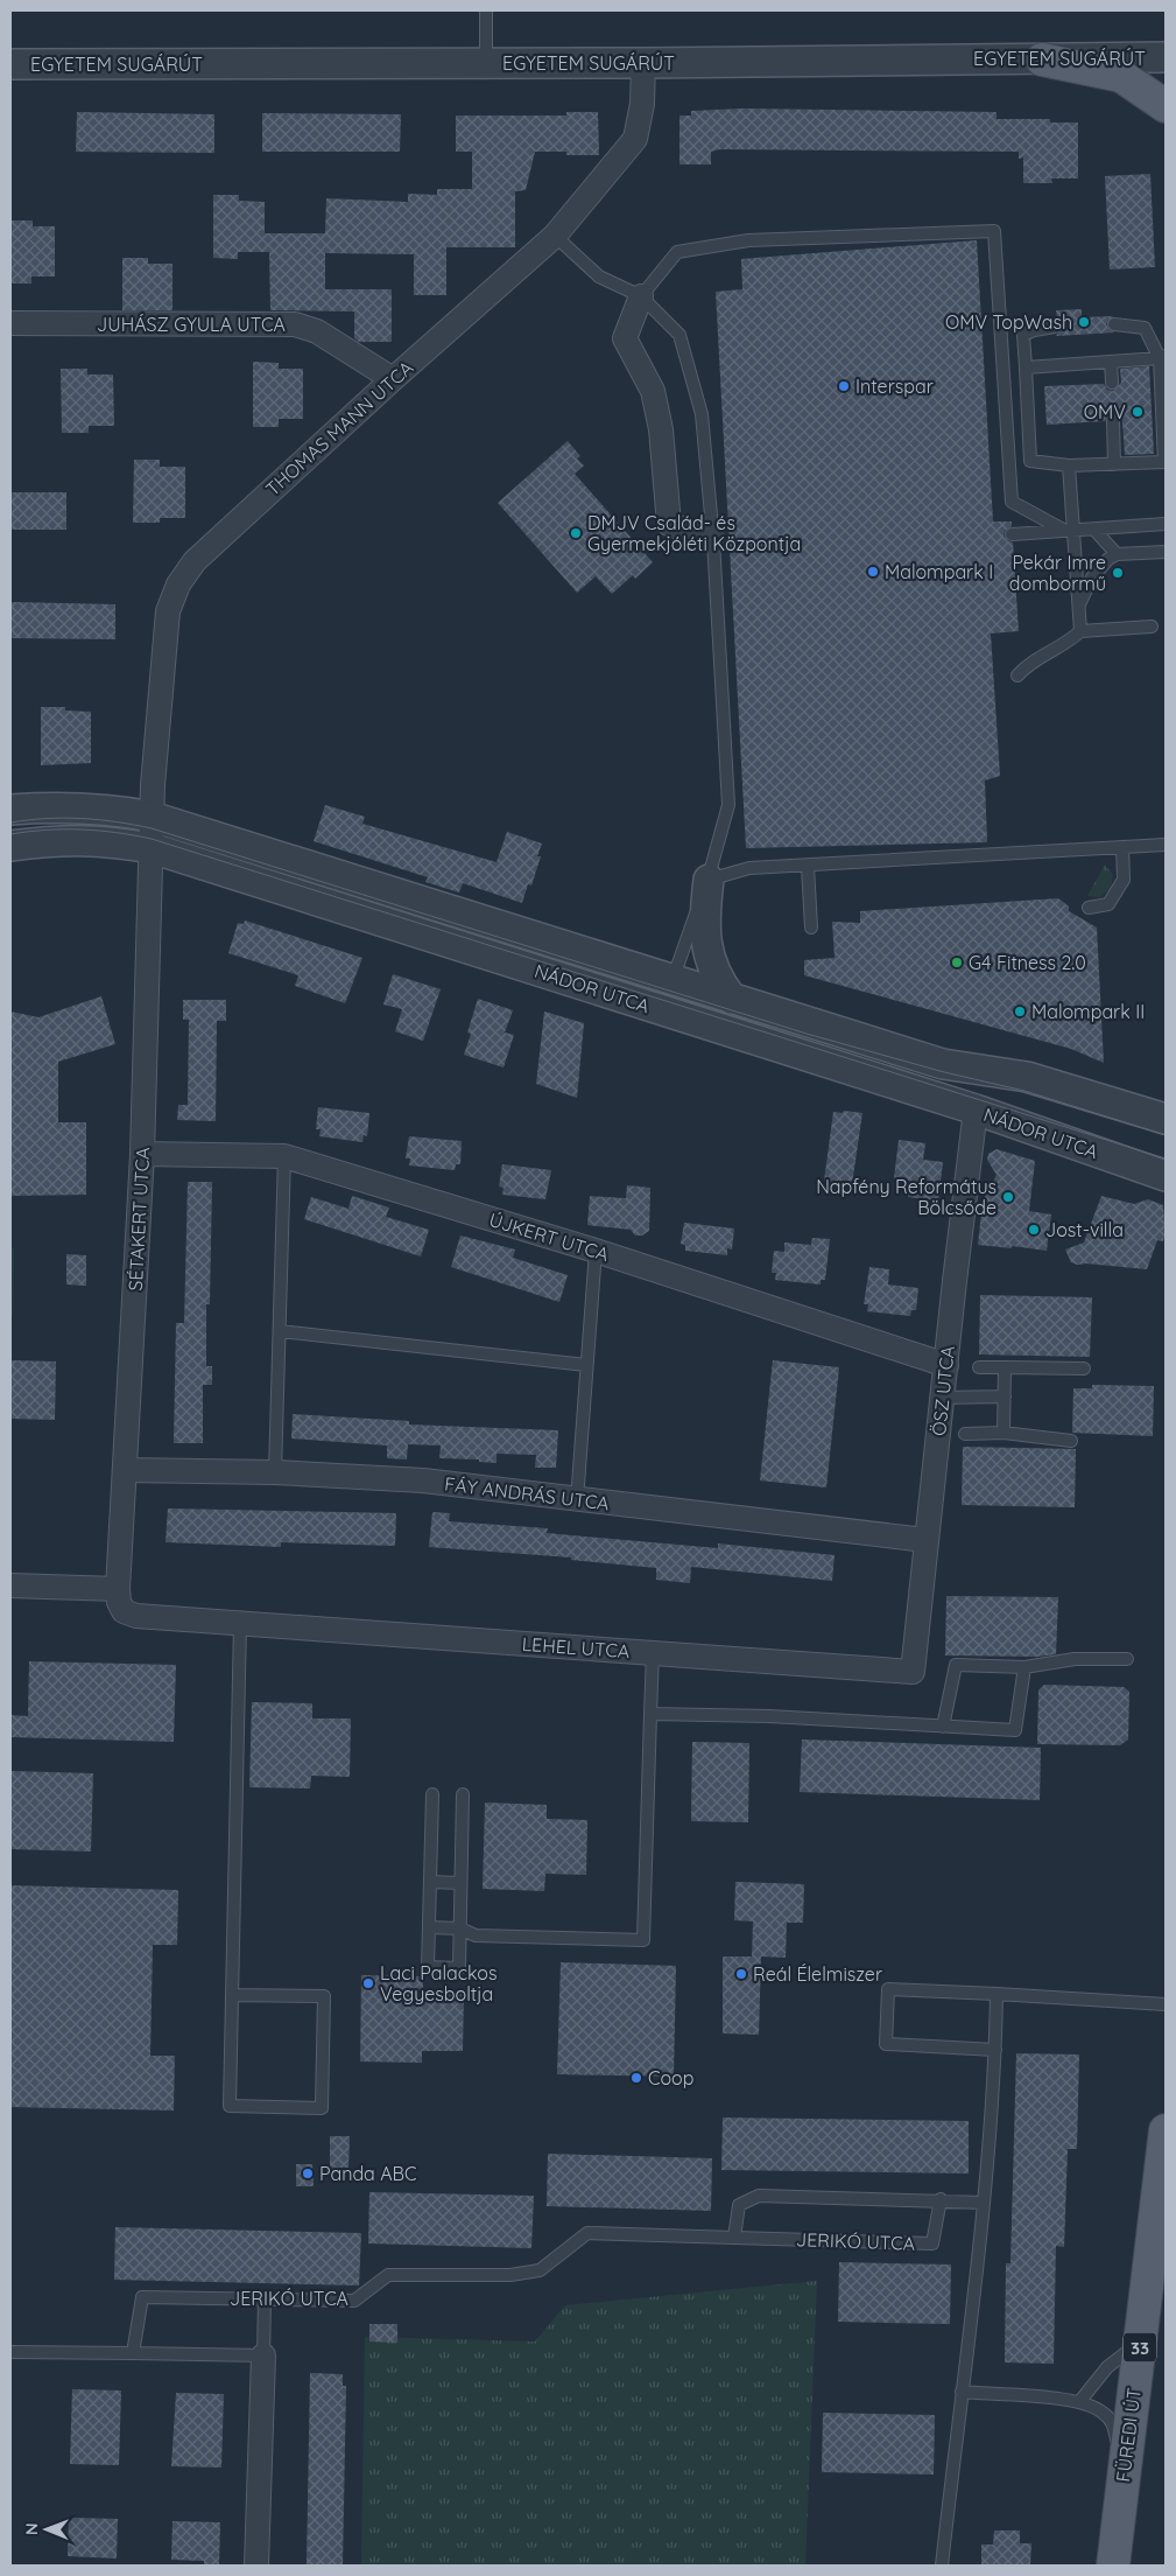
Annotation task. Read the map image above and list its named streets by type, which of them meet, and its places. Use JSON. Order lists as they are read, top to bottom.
{
  "streets": {
    "main road": ["33", "FÜREDI ÚT"],
    "street": [
      "EGYETEM SUGÁRÚT",
      "JUHÁSZ GYULA UTCA",
      "THOMAS MANN UTCA",
      "NÁDOR UTCA",
      "SÉTAKERT UTCA",
      "ÚJKERT UTCA",
      "ÖSZ UTCA",
      "FÁY ANDRÁS UTCA",
      "LEHEL UTCA"
    ],
    "lane": ["JERIKÓ UTCA"]
  },
  "crossings": [
    ["EGYETEM SUGÁRÚT", "THOMAS MANN UTCA"],
    ["JUHÁSZ GYULA UTCA", "THOMAS MANN UTCA"],
    ["THOMAS MANN UTCA", "NÁDOR UTCA"],
    ["THOMAS MANN UTCA", "SÉTAKERT UTCA"],
    ["NÁDOR UTCA", "SÉTAKERT UTCA"],
    ["NÁDOR UTCA", "ÖSZ UTCA"],
    ["SÉTAKERT UTCA", "ÚJKERT UTCA"],
    ["SÉTAKERT UTCA", "FÁY ANDRÁS UTCA"],
    ["SÉTAKERT UTCA", "LEHEL UTCA"],
    ["ÚJKERT UTCA", "ÖSZ UTCA"],
    ["ÖSZ UTCA", "FÁY ANDRÁS UTCA"],
    ["ÖSZ UTCA", "LEHEL UTCA"]
  ],
  "places": [
    "OMV TopWash",
    "Interspar",
    "OMV",
    "DMJV Család- és Gyermekjóléti Központja",
    "Malompark I",
    "Pekár Imre dombormű",
    "G4 Fitness 2.0",
    "Malompark II",
    "Napfény Református Bölcsőde",
    "Jost-villa",
    "Reál Élelmiszer",
    "Laci Palackos Vegyesboltja",
    "Coop",
    "Panda ABC"
  ],
  "north": "left"
}
